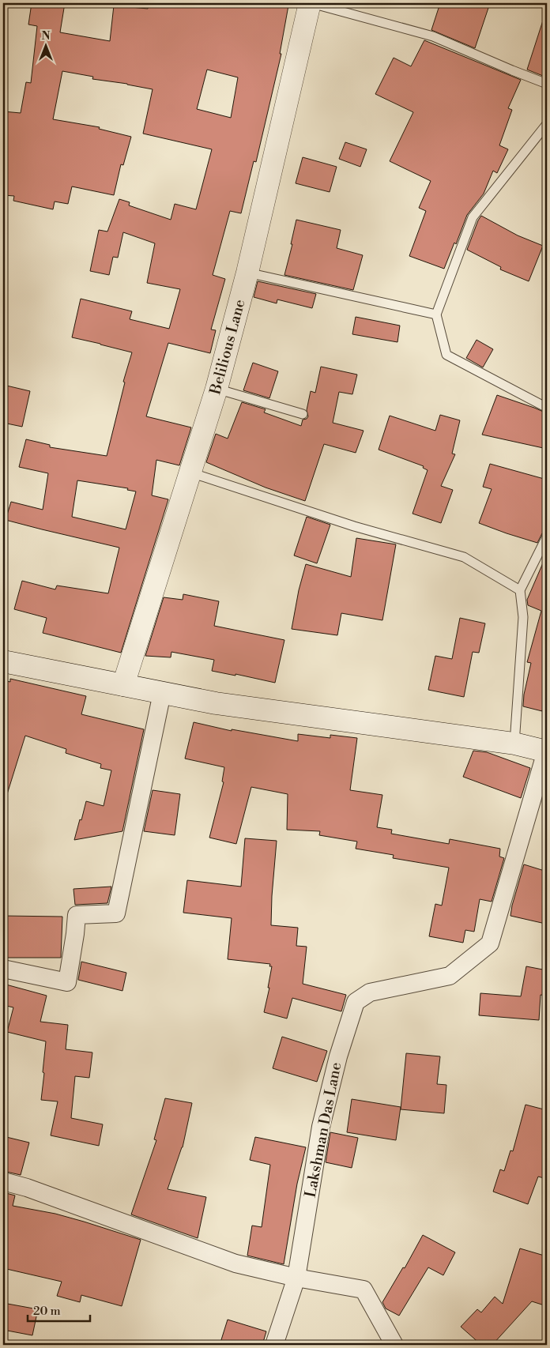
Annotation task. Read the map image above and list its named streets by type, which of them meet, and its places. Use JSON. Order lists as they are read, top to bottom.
{
  "streets": {
    "street": ["Belilious Lane", "Lakshman Das Lane"]
  },
  "scale_bar": "20 m",
  "north": "top"
}
